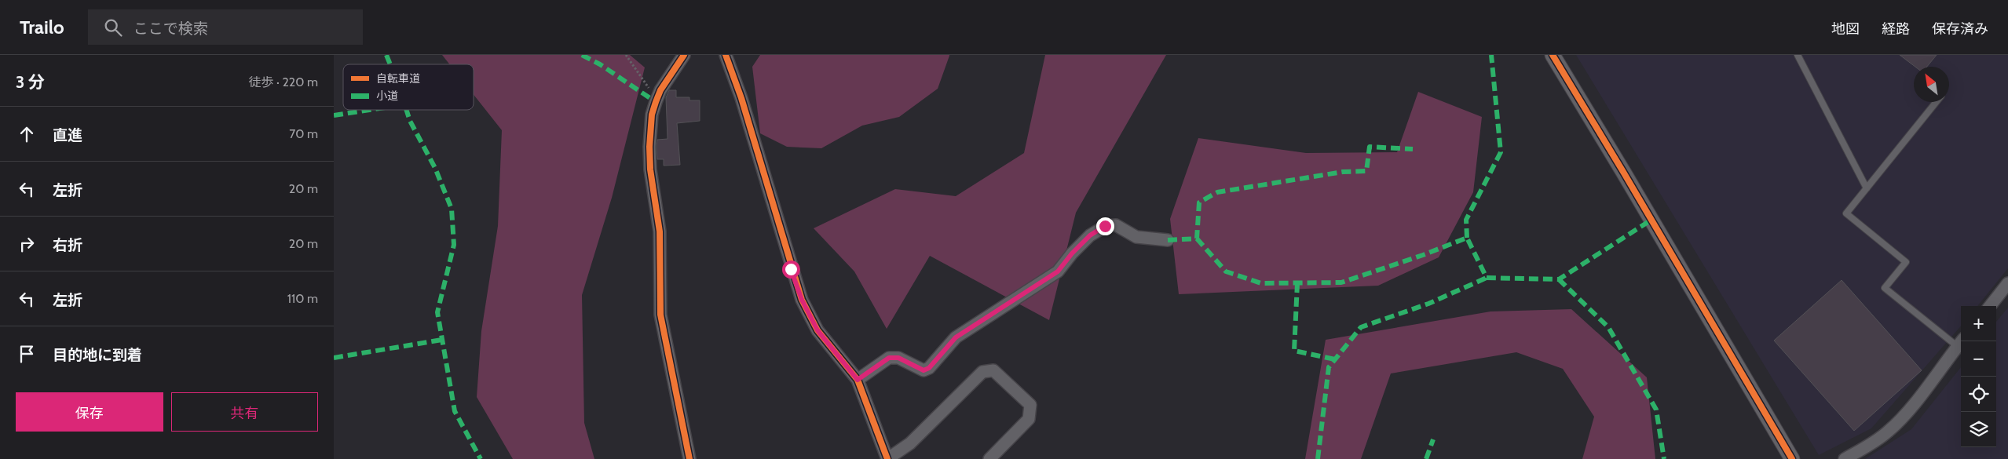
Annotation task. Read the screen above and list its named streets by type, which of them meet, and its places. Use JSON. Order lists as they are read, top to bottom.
{
  "legend": ["自転車道", "小道"],
  "north": "top left",
  "page": {
    "header": "Trailo",
    "search": "ここで検索",
    "nav": ["地図", "経路", "保存済み"],
    "heading": ["3 分", "徒歩 · 220 m"],
    "list": [
      ["直進", "70 m"],
      ["左折", "20 m"],
      ["右折", "20 m"],
      ["左折", "110 m"],
      "目的地に到着"
    ],
    "map_buttons": ["+", "−"],
    "buttons": ["保存", "共有"]
  }
}
